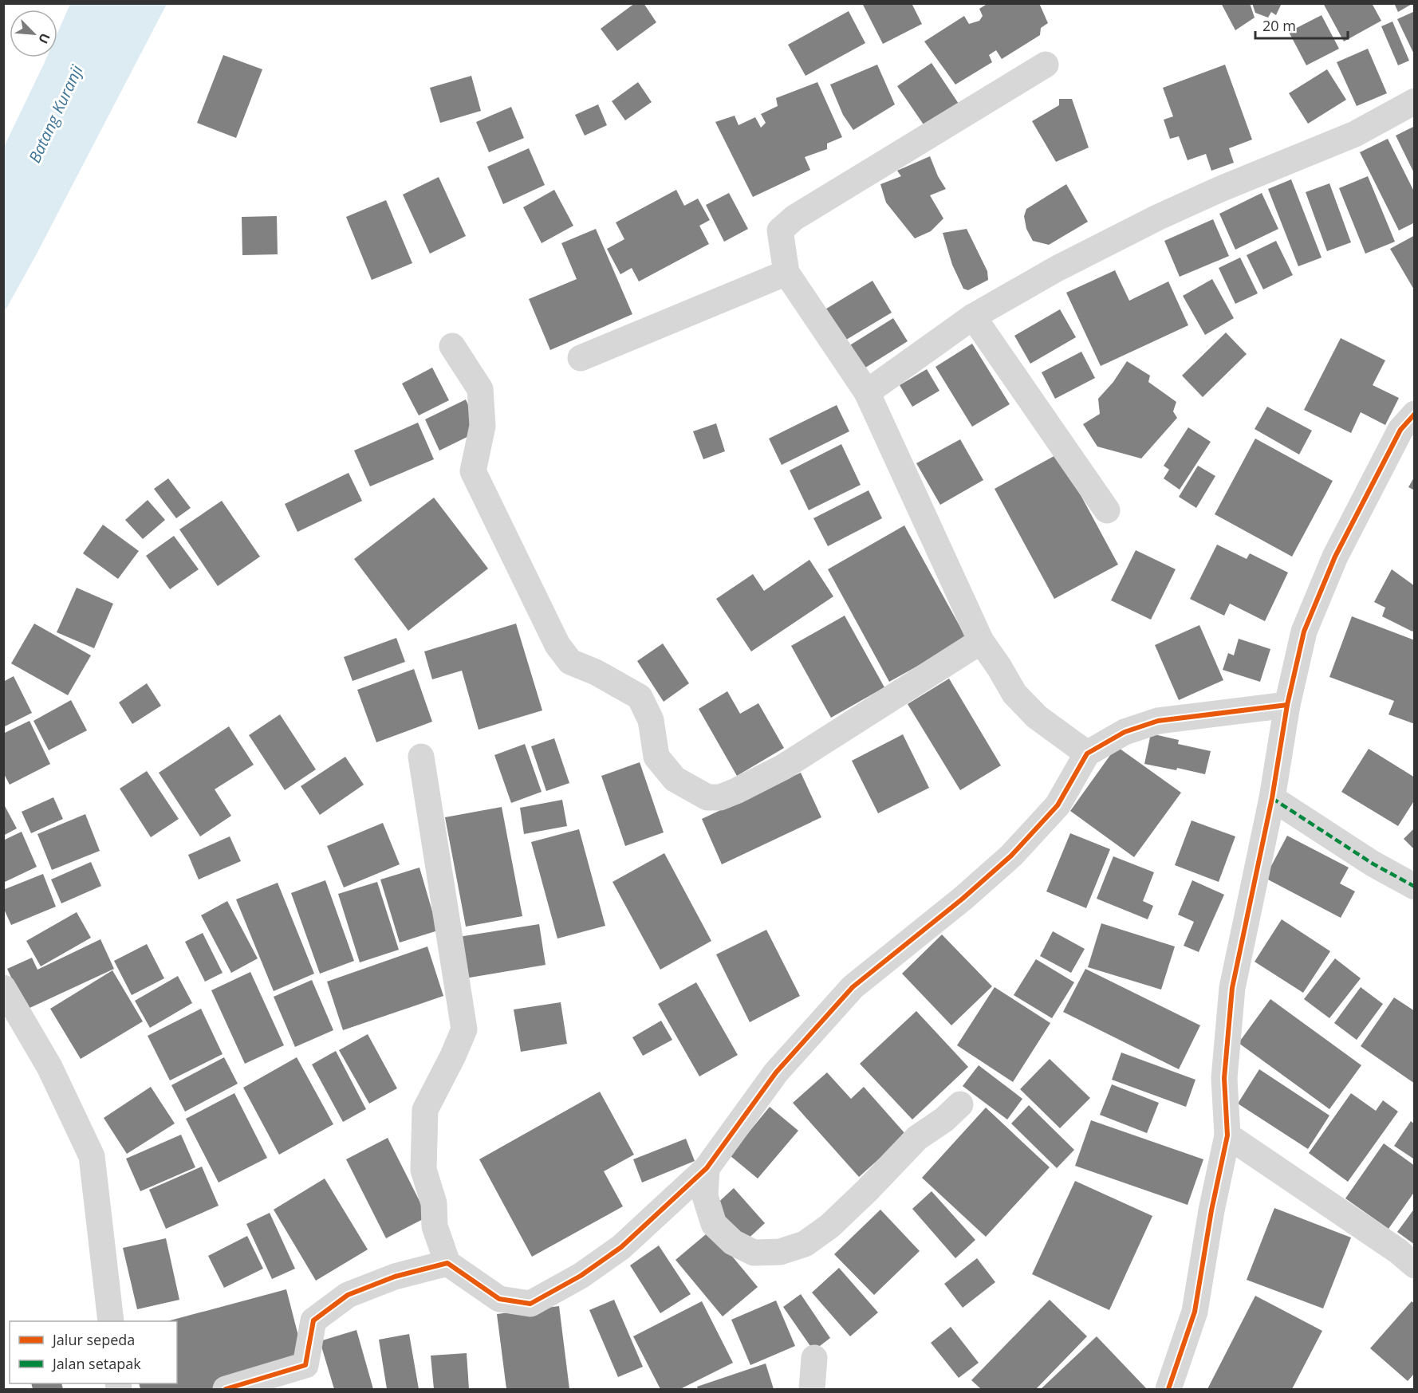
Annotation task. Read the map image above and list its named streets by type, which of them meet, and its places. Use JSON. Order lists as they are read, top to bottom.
{
  "water": ["Batang Kuranji"],
  "legend": ["Jalur sepeda", "Jalan setapak"],
  "scale_bar": "20 m",
  "north": "bottom right"
}
